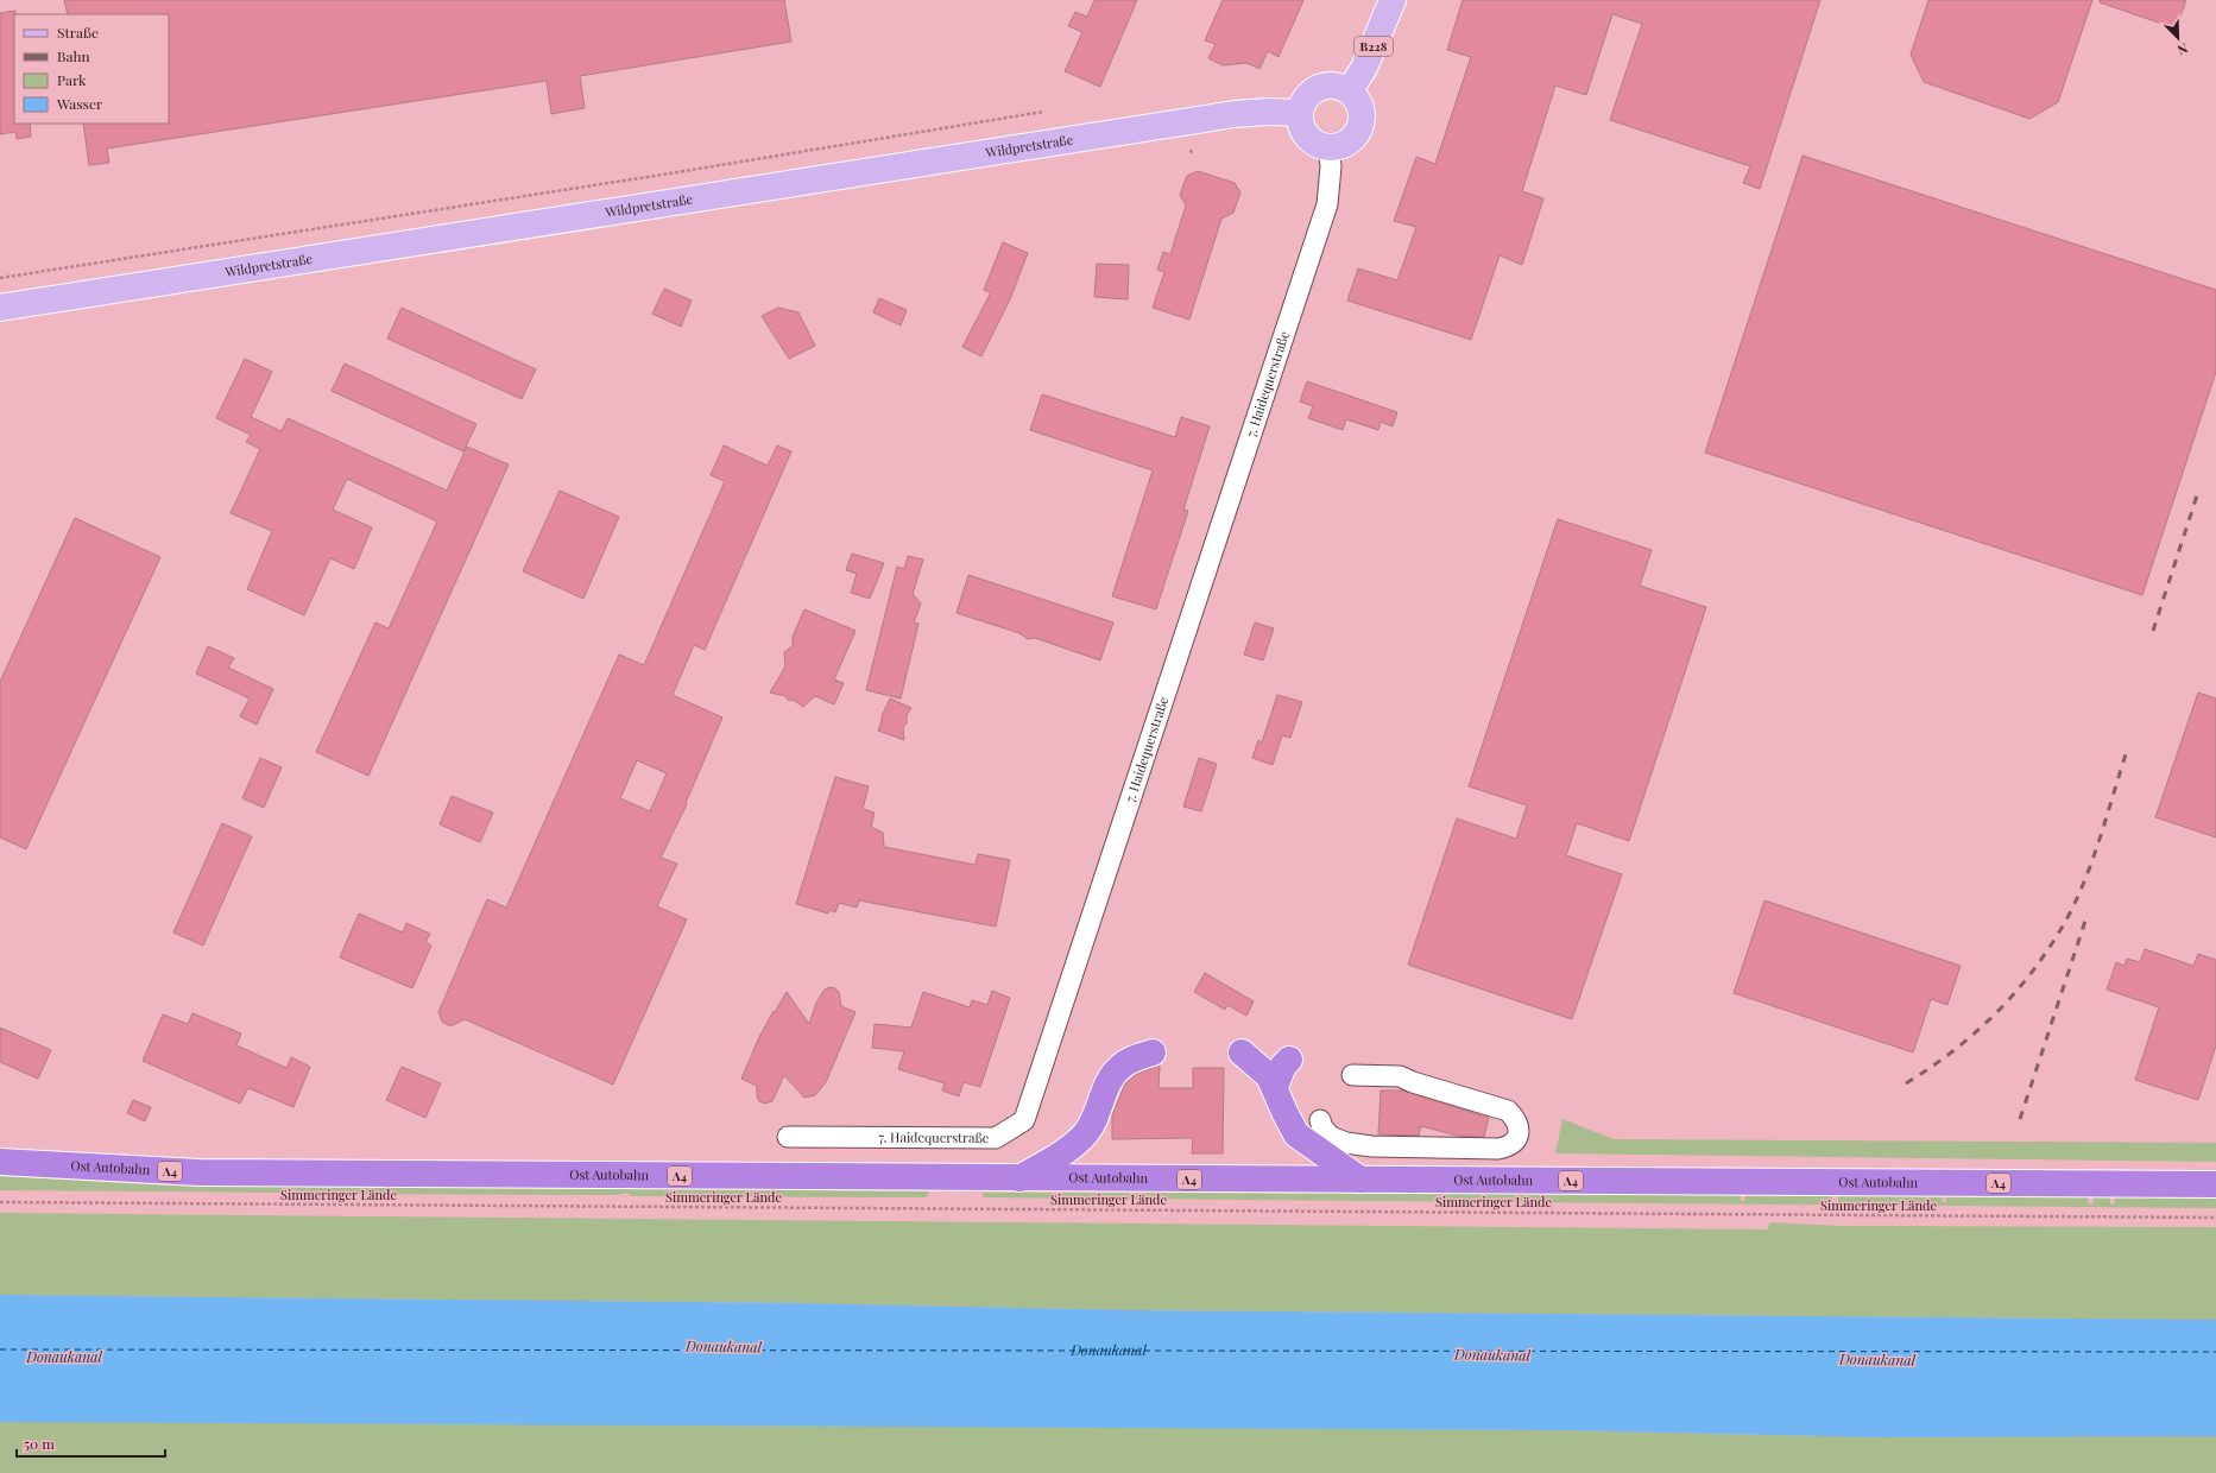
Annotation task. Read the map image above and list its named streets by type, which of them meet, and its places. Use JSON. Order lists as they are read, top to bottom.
{
  "streets": {
    "highway": ["Ost Autobahn", "A4"],
    "main road": ["B228", "Wildpretstraße"],
    "street": ["7. Haidequerstraße"],
    "path": ["Simmeringer Lände"]
  },
  "crossings": [
    ["B228", "Wildpretstraße"],
    ["B228", "7. Haidequerstraße"],
    ["Wildpretstraße", "7. Haidequerstraße"]
  ],
  "water": ["Donaukanal"],
  "legend": [
    "Straße",
    "Bahn",
    "Park",
    "Wasser"
  ],
  "scale_bar": "50 m",
  "north": "bottom right"
}
